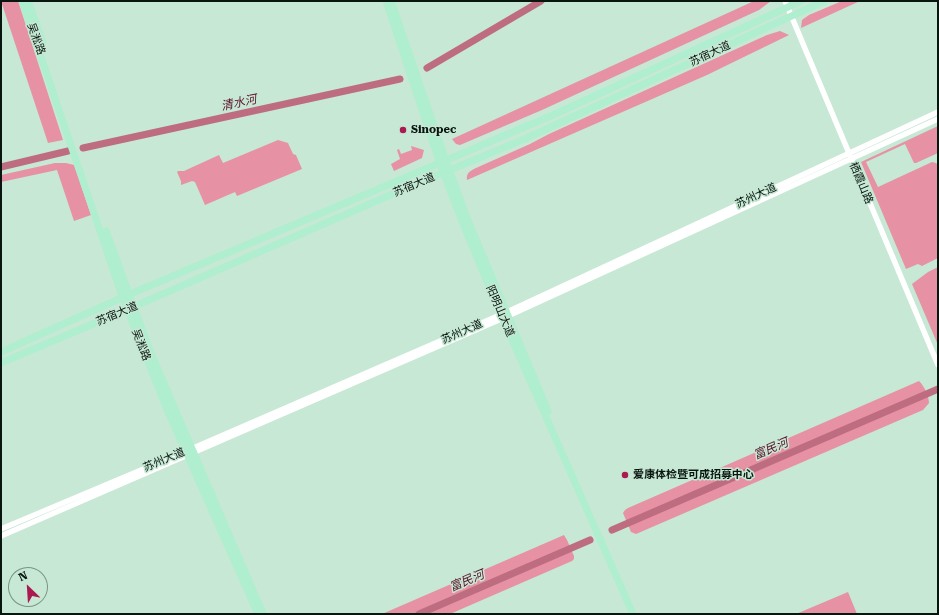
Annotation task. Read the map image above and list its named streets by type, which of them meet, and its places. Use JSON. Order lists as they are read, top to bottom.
{
  "streets": {
    "main road": ["吴淞路", "苏宿大道", "阳明山大道"],
    "street": ["栖霞山路", "苏州大道"]
  },
  "crossings": [
    ["吴淞路", "苏宿大道"],
    ["吴淞路", "苏州大道"],
    ["苏宿大道", "栖霞山路"],
    ["苏宿大道", "阳明山大道"],
    ["栖霞山路", "苏州大道"],
    ["苏州大道", "阳明山大道"]
  ],
  "water": ["清水河", "富民河"],
  "places": ["Sinopec", "爱康体检暨可成招募中心"],
  "north": "top left"
}
